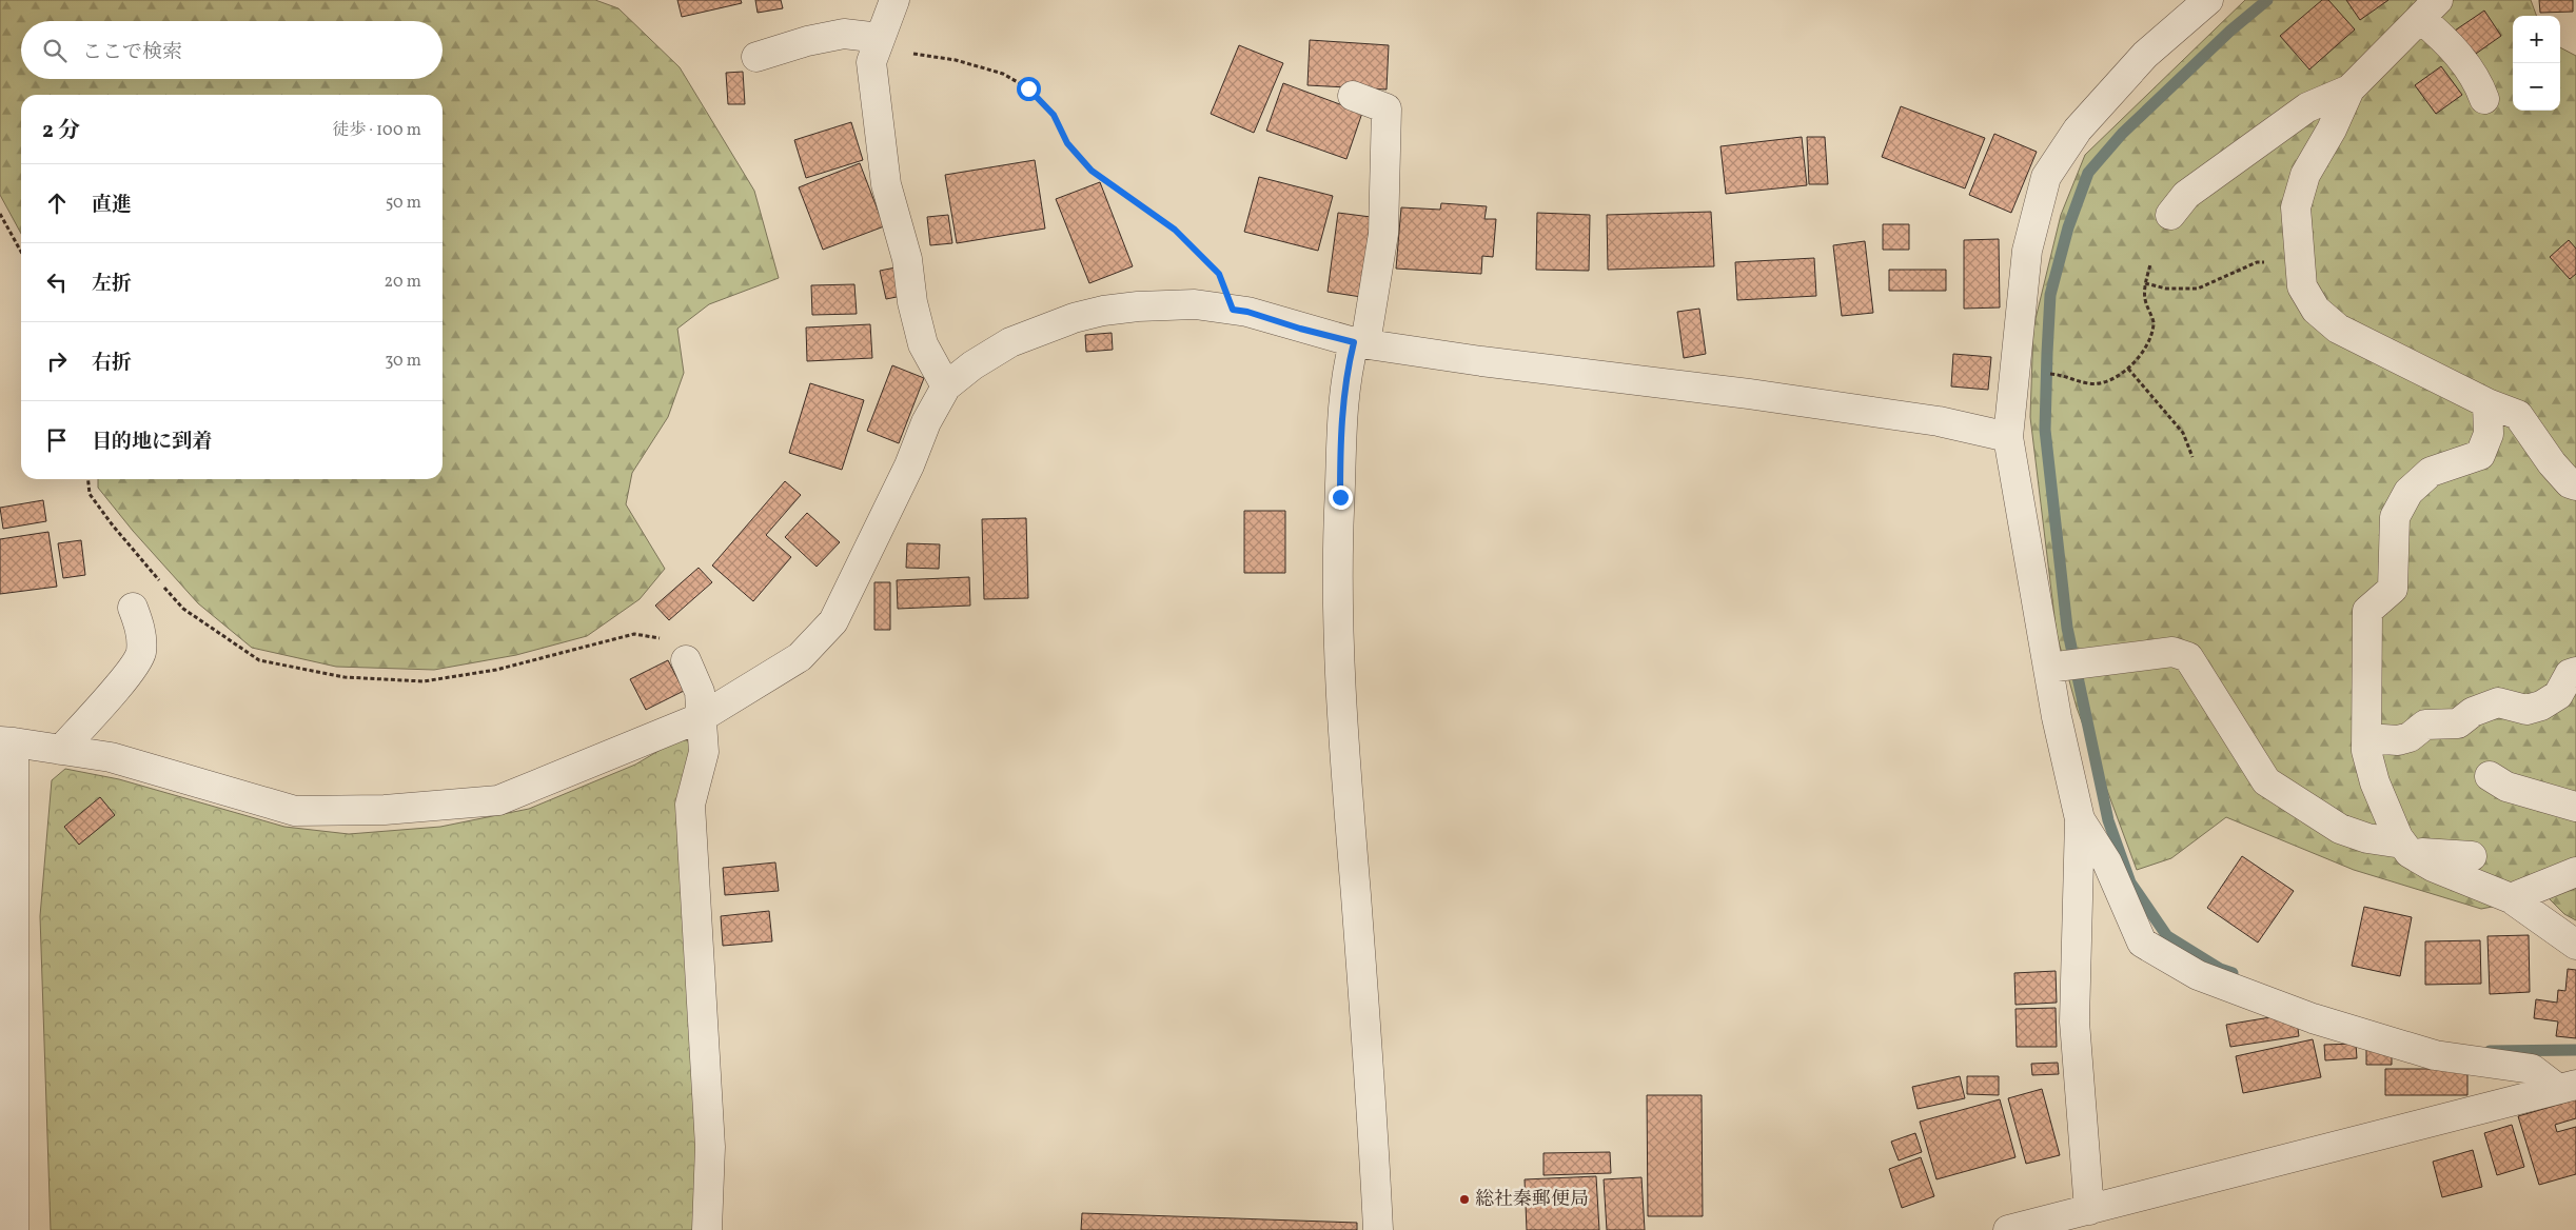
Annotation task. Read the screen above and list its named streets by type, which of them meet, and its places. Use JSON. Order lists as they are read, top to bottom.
{
  "places": ["総社秦郵便局"],
  "page": {
    "map_buttons": ["+", "−"],
    "search": "ここで検索",
    "heading": ["2 分", "徒歩 · 100 m"],
    "list": [
      ["直進", "50 m"],
      ["左折", "20 m"],
      ["右折", "30 m"],
      "目的地に到着"
    ]
  }
}
